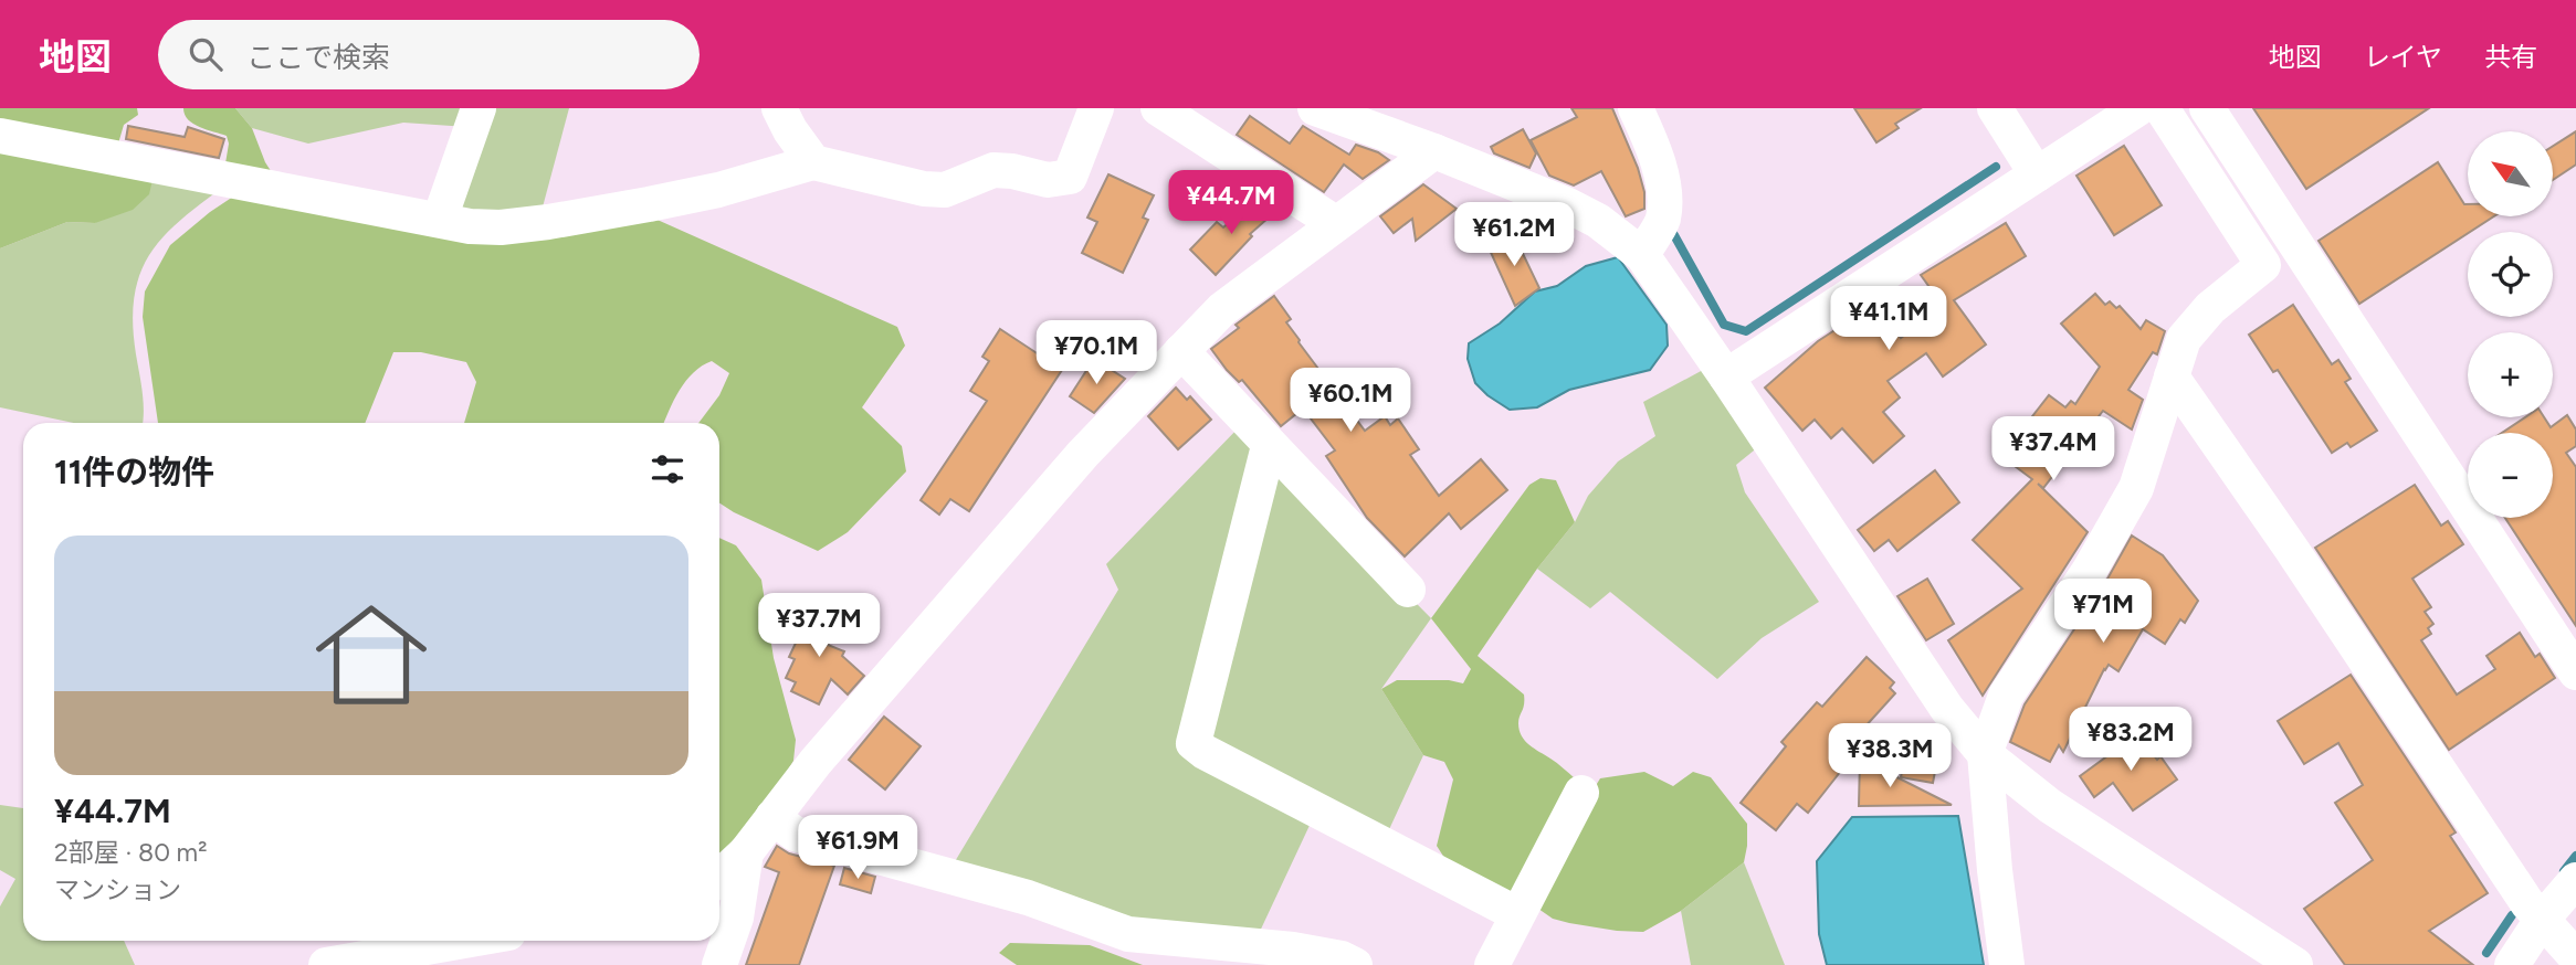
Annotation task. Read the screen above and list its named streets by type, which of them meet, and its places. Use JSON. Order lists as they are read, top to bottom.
{
  "north": "top left",
  "page": {
    "header": "地図",
    "search": "ここで検索",
    "nav": ["地図", "レイヤ", "共有"],
    "map_buttons": ["+", "−"],
    "price": [
      "¥44.7M",
      "¥61.2M",
      "¥41.1M",
      "¥70.1M",
      "¥60.1M",
      "¥37.4M",
      "¥71M",
      "¥37.7M",
      "¥83.2M",
      "¥38.3M",
      "¥61.9M"
    ],
    "heading": "11件の物件",
    "list": [
      {
        "name": "¥44.7M",
        "note": "2部屋 · 80 m² · マンション"
      }
    ]
  }
}
